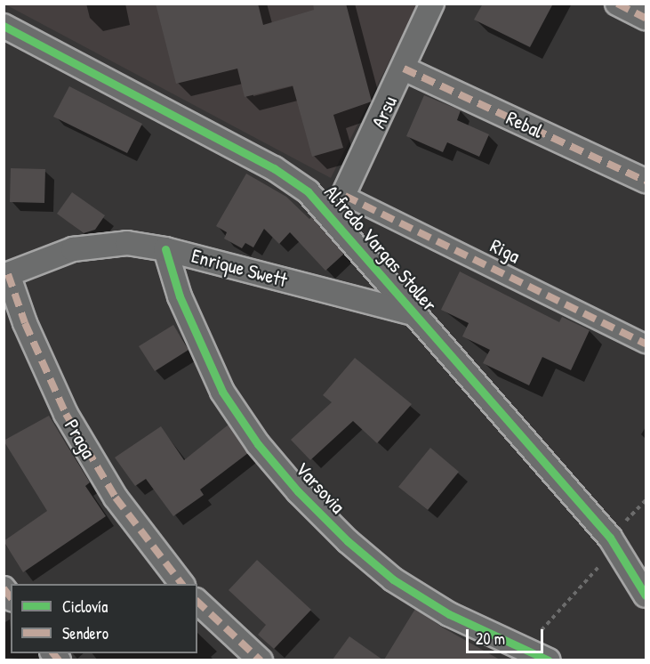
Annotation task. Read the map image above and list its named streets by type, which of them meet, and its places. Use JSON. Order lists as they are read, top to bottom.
{
  "streets": {
    "street": [
      "Arsu",
      "Rebal",
      "Alfredo Vargas Stoller",
      "Riga",
      "Enrique Swett",
      "Praga",
      "Varsovia"
    ]
  },
  "crossings": [
    ["Arsu", "Rebal"],
    ["Arsu", "Alfredo Vargas Stoller"],
    ["Arsu", "Riga"],
    ["Alfredo Vargas Stoller", "Enrique Swett"],
    ["Enrique Swett", "Praga"],
    ["Enrique Swett", "Varsovia"]
  ],
  "legend": ["Ciclovía", "Sendero"],
  "scale_bar": "20 m"
}
